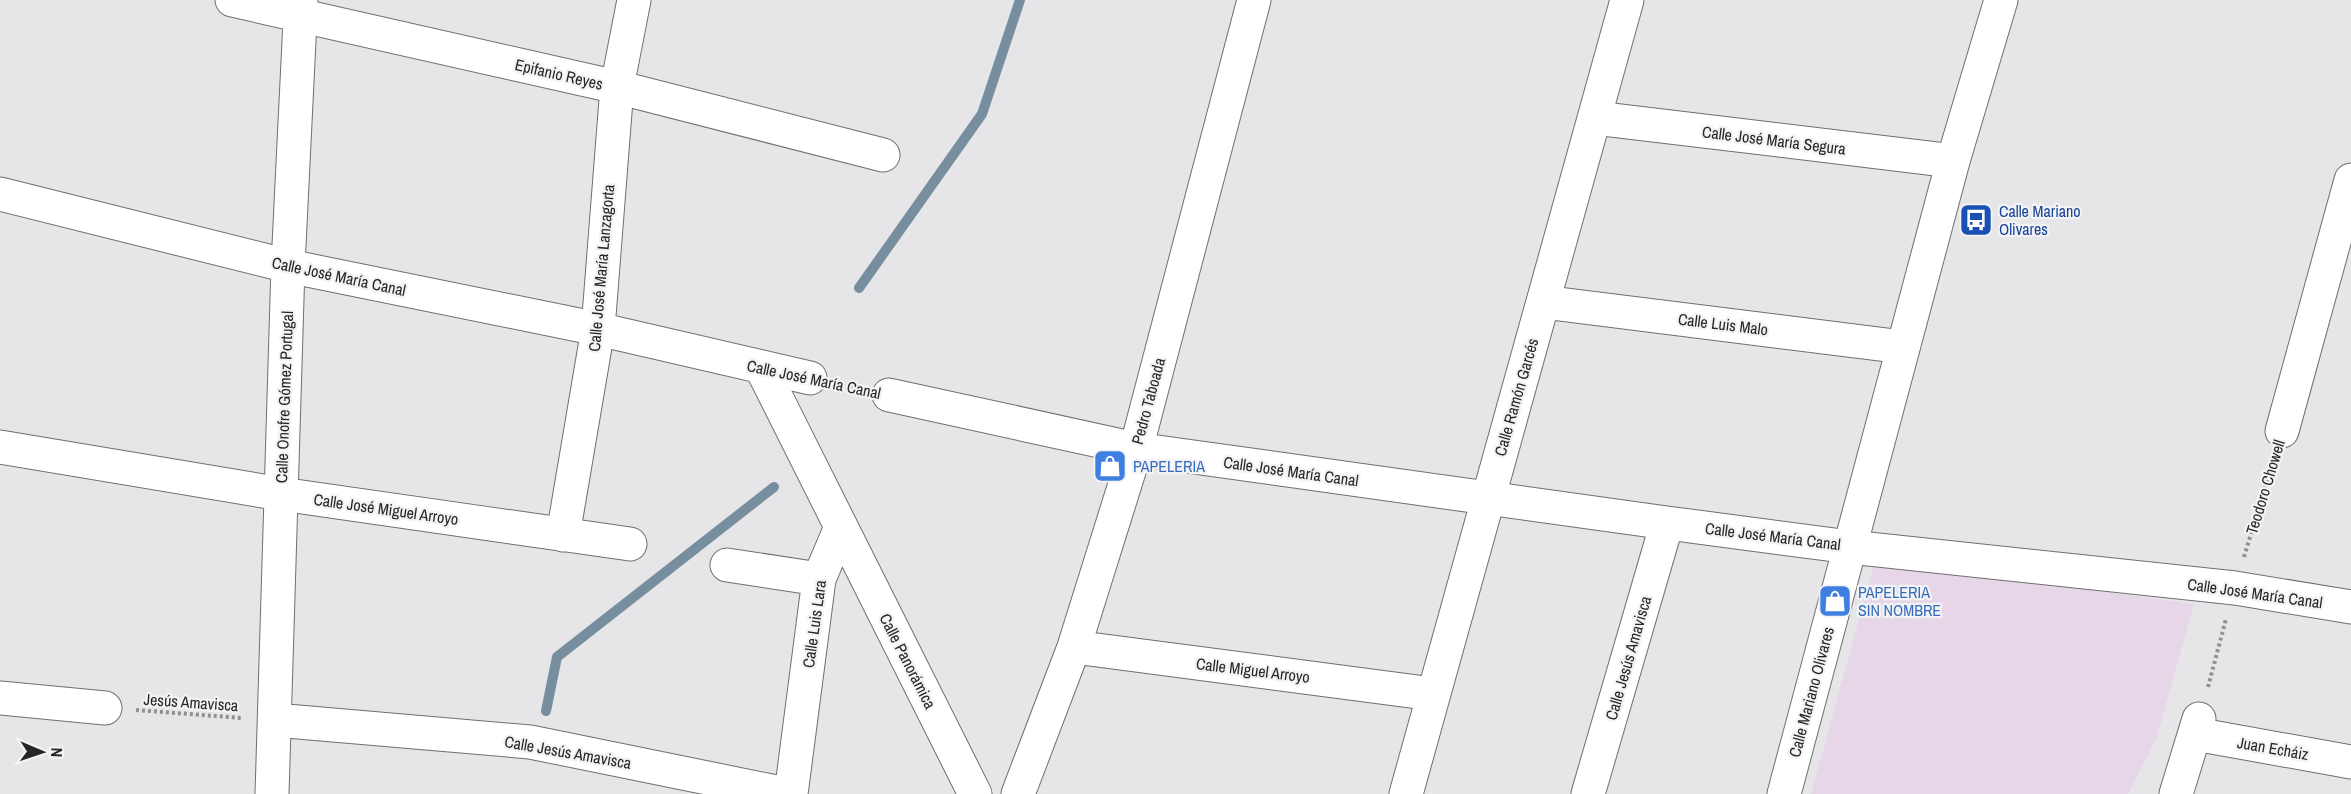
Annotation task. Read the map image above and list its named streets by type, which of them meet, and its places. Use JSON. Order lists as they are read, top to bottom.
{
  "streets": {
    "street": [
      "Epifanio Reyes",
      "Calle José María Segura",
      "Calle José María Lanzagorta",
      "Calle José María Canal",
      "Calle Luis Malo",
      "Calle Onofre Gómez Portugal",
      "Calle Ramón Garcés",
      "Pedro Taboada",
      "Teodoro Chowell",
      "Calle José Miguel Arroyo",
      "Calle Luis Lara",
      "Calle Jesús Amavisca",
      "Calle Panorámica",
      "Calle Miguel Arroyo",
      "Calle Mariano Olivares",
      "Juan Echáiz"
    ],
    "path": ["Jesús Amavisca"]
  },
  "crossings": [
    ["Epifanio Reyes", "Calle José María Lanzagorta"],
    ["Epifanio Reyes", "Calle Onofre Gómez Portugal"],
    ["Calle José María Segura", "Calle Ramón Garcés"],
    ["Calle José María Segura", "Calle Mariano Olivares"],
    ["Calle José María Lanzagorta", "Calle José María Canal"],
    ["Calle José María Lanzagorta", "Calle José Miguel Arroyo"],
    ["Calle José María Canal", "Calle Onofre Gómez Portugal"],
    ["Calle José María Canal", "Calle Ramón Garcés"],
    ["Calle José María Canal", "Pedro Taboada"],
    ["Calle José María Canal", "Teodoro Chowell"],
    ["Calle José María Canal", "Calle Jesús Amavisca"],
    ["Calle José María Canal", "Calle Mariano Olivares"],
    ["Calle Luis Malo", "Calle Ramón Garcés"],
    ["Calle Luis Malo", "Calle Mariano Olivares"],
    ["Calle Onofre Gómez Portugal", "Calle José Miguel Arroyo"],
    ["Calle Onofre Gómez Portugal", "Calle Jesús Amavisca"],
    ["Calle Onofre Gómez Portugal", "Jesús Amavisca"],
    ["Calle Ramón Garcés", "Calle Miguel Arroyo"],
    ["Pedro Taboada", "Calle Miguel Arroyo"],
    ["Teodoro Chowell", "Juan Echáiz"],
    ["Calle Luis Lara", "Calle Panorámica"],
    ["Calle Jesús Amavisca", "Jesús Amavisca"]
  ],
  "places": {
    "bus stop": ["Calle Mariano Olivares"],
    "shop": ["PAPELERIA", "PAPELERIA SIN NOMBRE"]
  },
  "north": "right"
}
